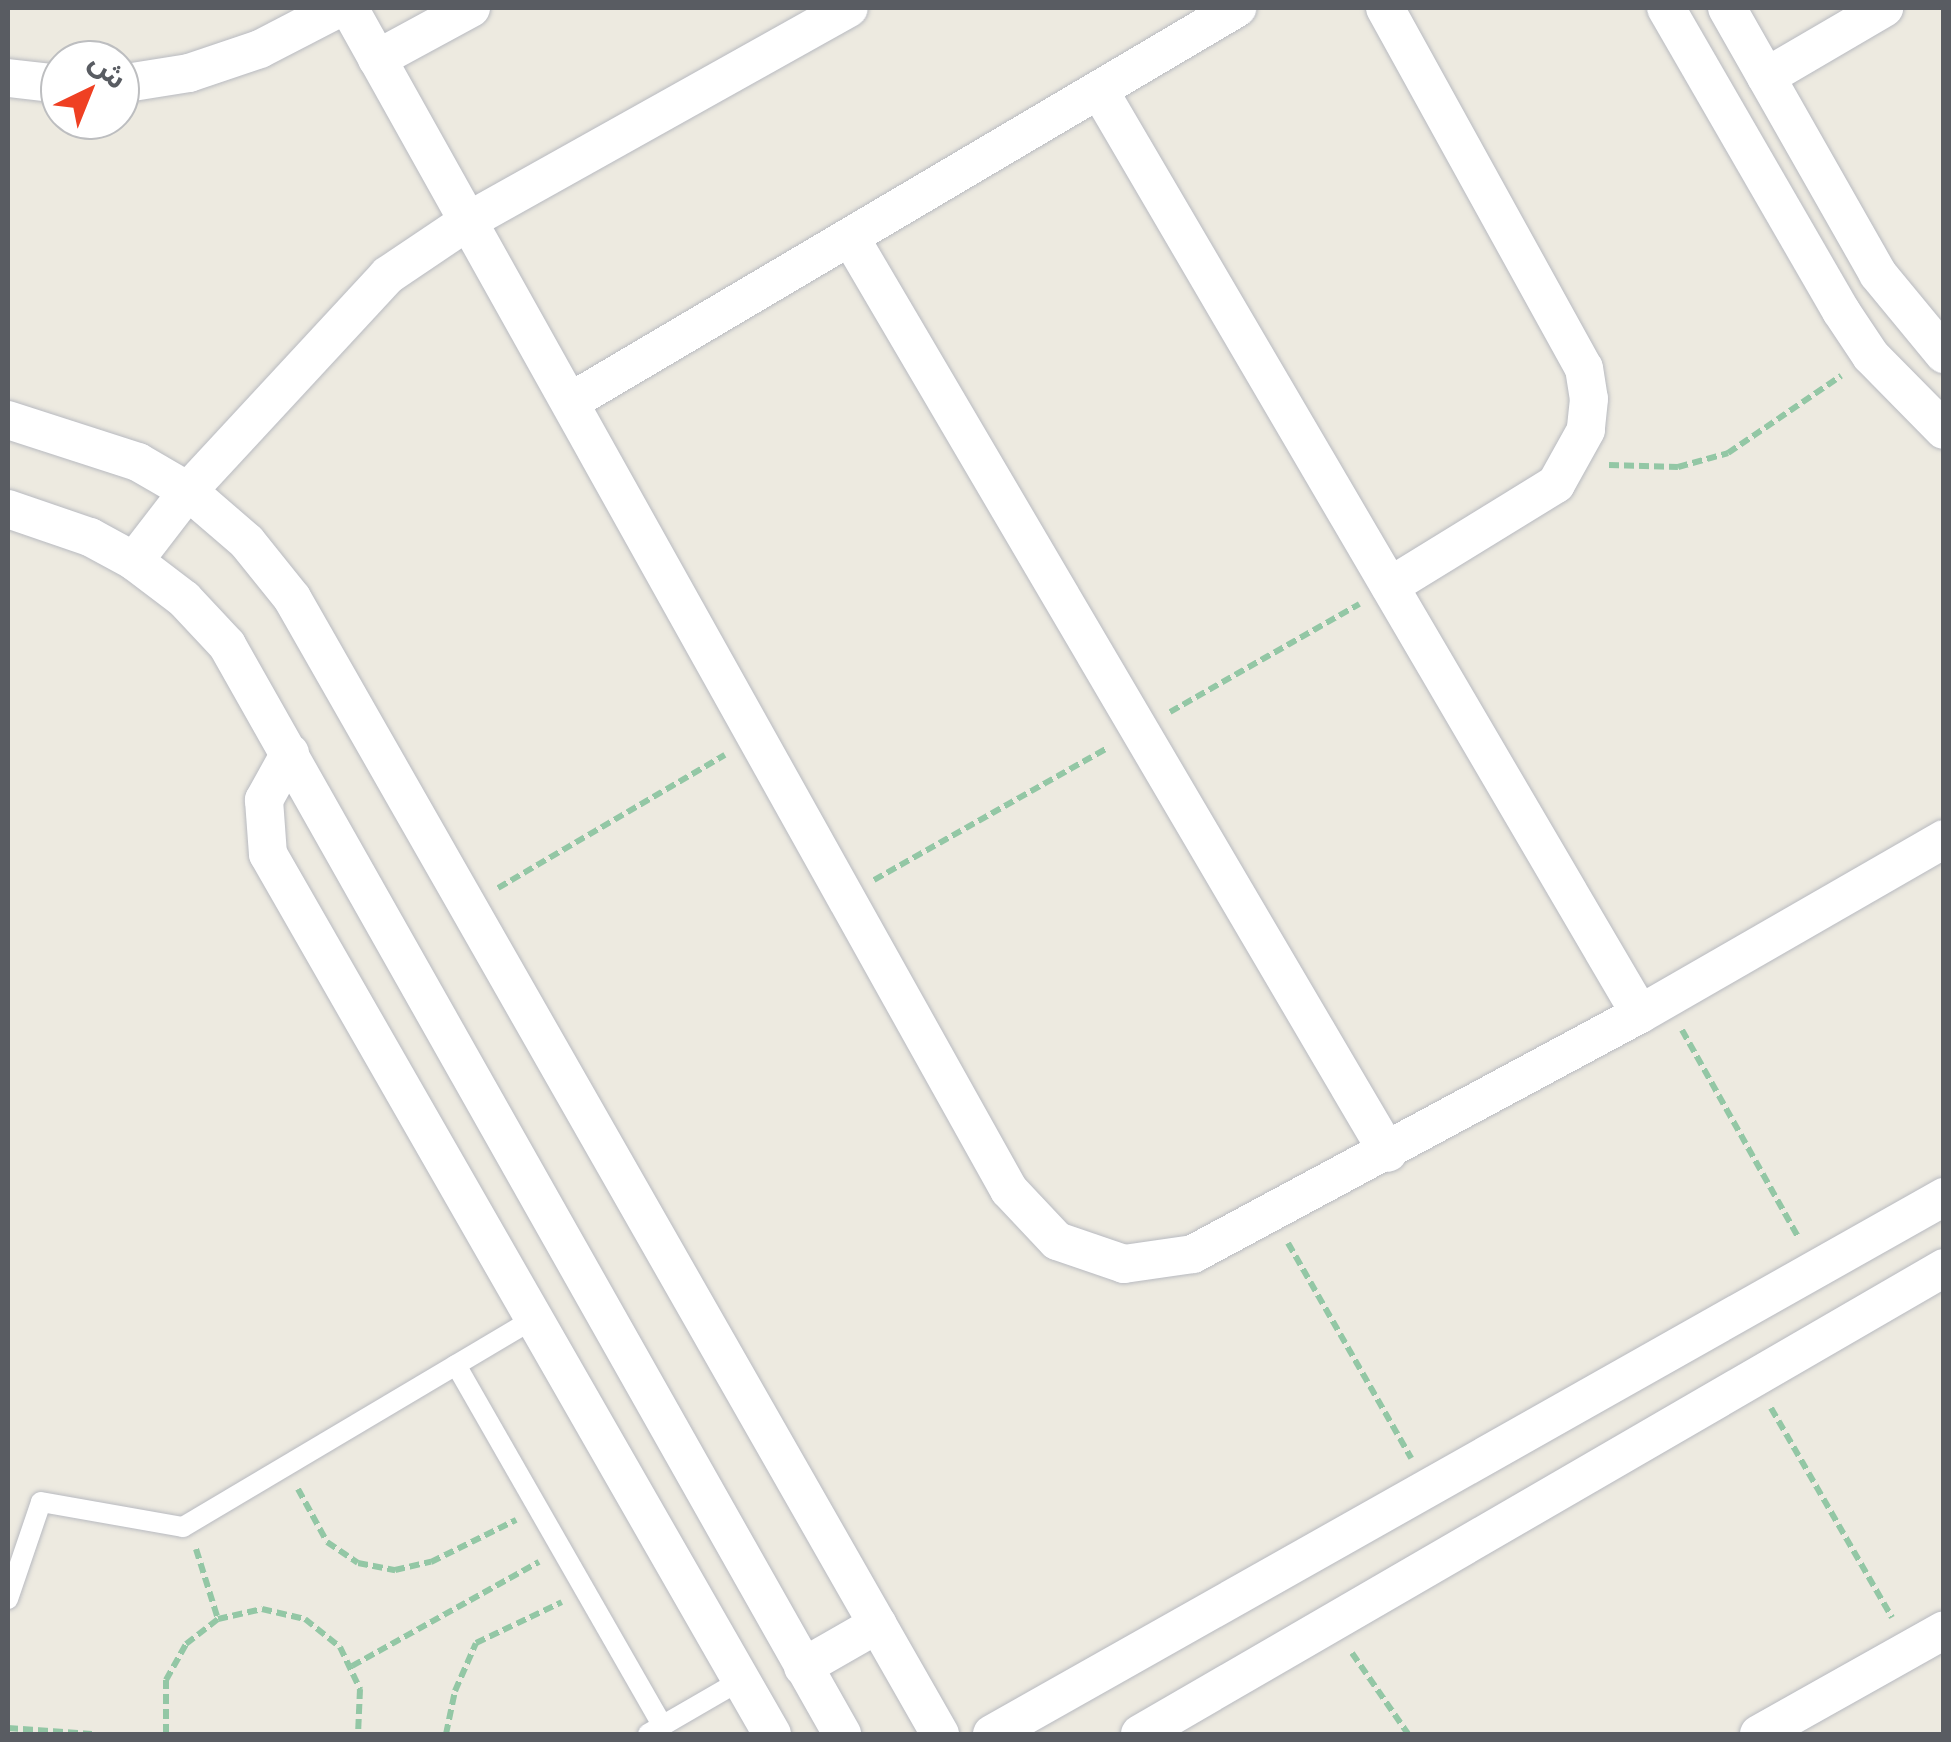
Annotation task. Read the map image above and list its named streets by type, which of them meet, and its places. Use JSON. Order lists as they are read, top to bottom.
{
  "north": "top right"
}
